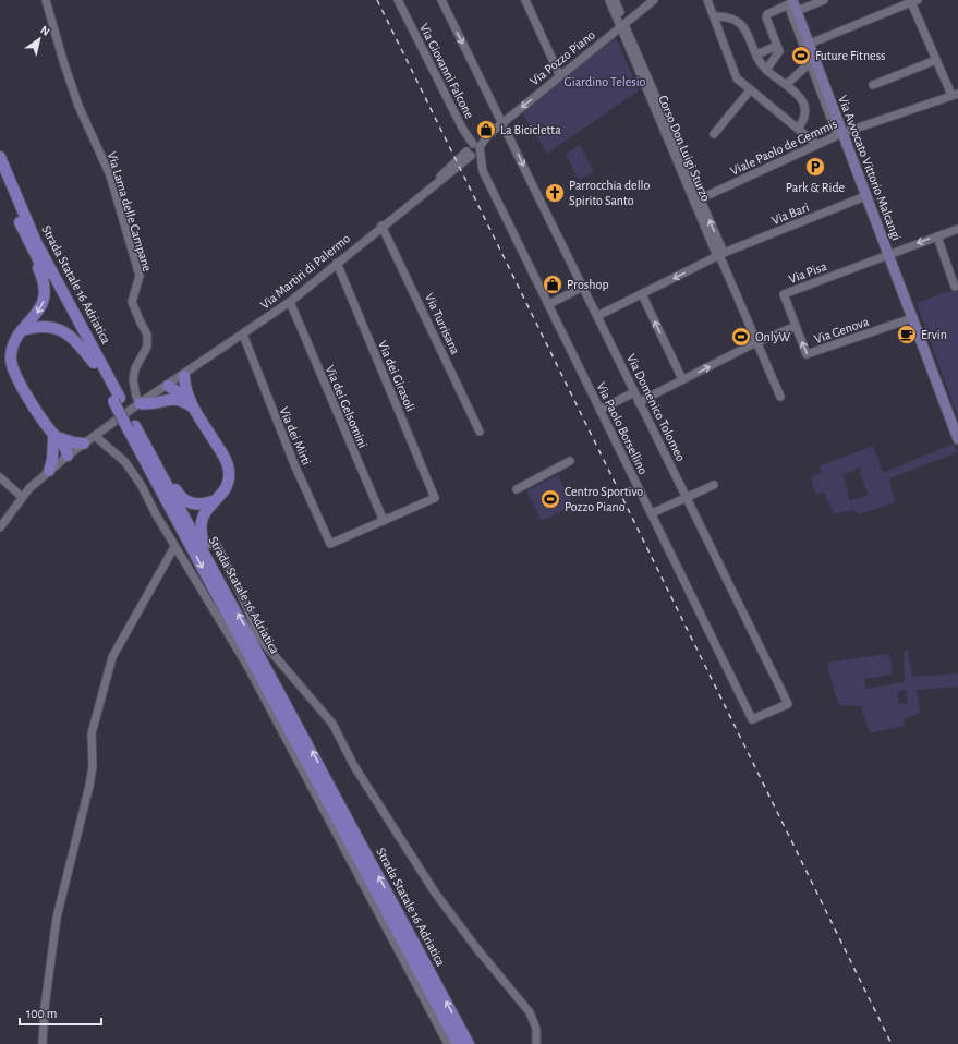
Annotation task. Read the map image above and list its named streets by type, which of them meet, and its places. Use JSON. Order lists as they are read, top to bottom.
{
  "streets": {
    "highway": ["Strada Statale 16 Adriatica"],
    "main road": ["Via Avvocato Vittorio Malcangi"],
    "street": [
      "Via Pozzo Piano",
      "Via Giovanni Falcone",
      "Viale Paolo de Gemmis",
      "Corso Don Luigi Sturzo",
      "Via Lama delle Campane",
      "Via Bari",
      "Via Martiri di Palermo",
      "Via Pisa",
      "Via Turrisana",
      "Via Genova",
      "Via dei Girasoli",
      "Via dei Gelsomini",
      "Via Domenico Tolomeo",
      "Via Paolo Borsellino",
      "Via dei Mirti"
    ]
  },
  "crossings": [
    ["Via Pozzo Piano", "Via Giovanni Falcone"],
    ["Via Pozzo Piano", "Corso Don Luigi Sturzo"],
    ["Via Pozzo Piano", "Via Martiri di Palermo"],
    ["Via Pozzo Piano", "Via Domenico Tolomeo"],
    ["Via Pozzo Piano", "Via Paolo Borsellino"],
    ["Via Giovanni Falcone", "Via Paolo Borsellino"],
    ["Viale Paolo de Gemmis", "Corso Don Luigi Sturzo"],
    ["Viale Paolo de Gemmis", "Via Avvocato Vittorio Malcangi"],
    ["Corso Don Luigi Sturzo", "Via Bari"],
    ["Via Avvocato Vittorio Malcangi", "Via Bari"],
    ["Via Avvocato Vittorio Malcangi", "Via Pisa"],
    ["Via Avvocato Vittorio Malcangi", "Via Genova"],
    ["Via Bari", "Via Domenico Tolomeo"],
    ["Via Martiri di Palermo", "Via Turrisana"],
    ["Via Martiri di Palermo", "Via dei Girasoli"],
    ["Via Martiri di Palermo", "Via dei Gelsomini"],
    ["Via Martiri di Palermo", "Via dei Mirti"],
    ["Via Pisa", "Via Genova"],
    ["Via dei Girasoli", "Via dei Gelsomini"],
    ["Via dei Girasoli", "Via dei Mirti"],
    ["Via dei Gelsomini", "Via dei Mirti"],
    ["Via Domenico Tolomeo", "Via Paolo Borsellino"]
  ],
  "one_way": ["Via Genova", "Via Domenico Tolomeo"],
  "parks": ["Giardino Telesio"],
  "places": {
    "sports": ["Future Fitness", "OnlyW", "Centro Sportivo Pozzo Piano"],
    "shop": ["La Bicicletta", "Proshop"],
    "parking": ["Park & Ride"],
    "church": ["Parrocchia dello Spirito Santo"],
    "cafe": ["Ervin"]
  },
  "scale_bar": "100 m",
  "north": "top right"
}
